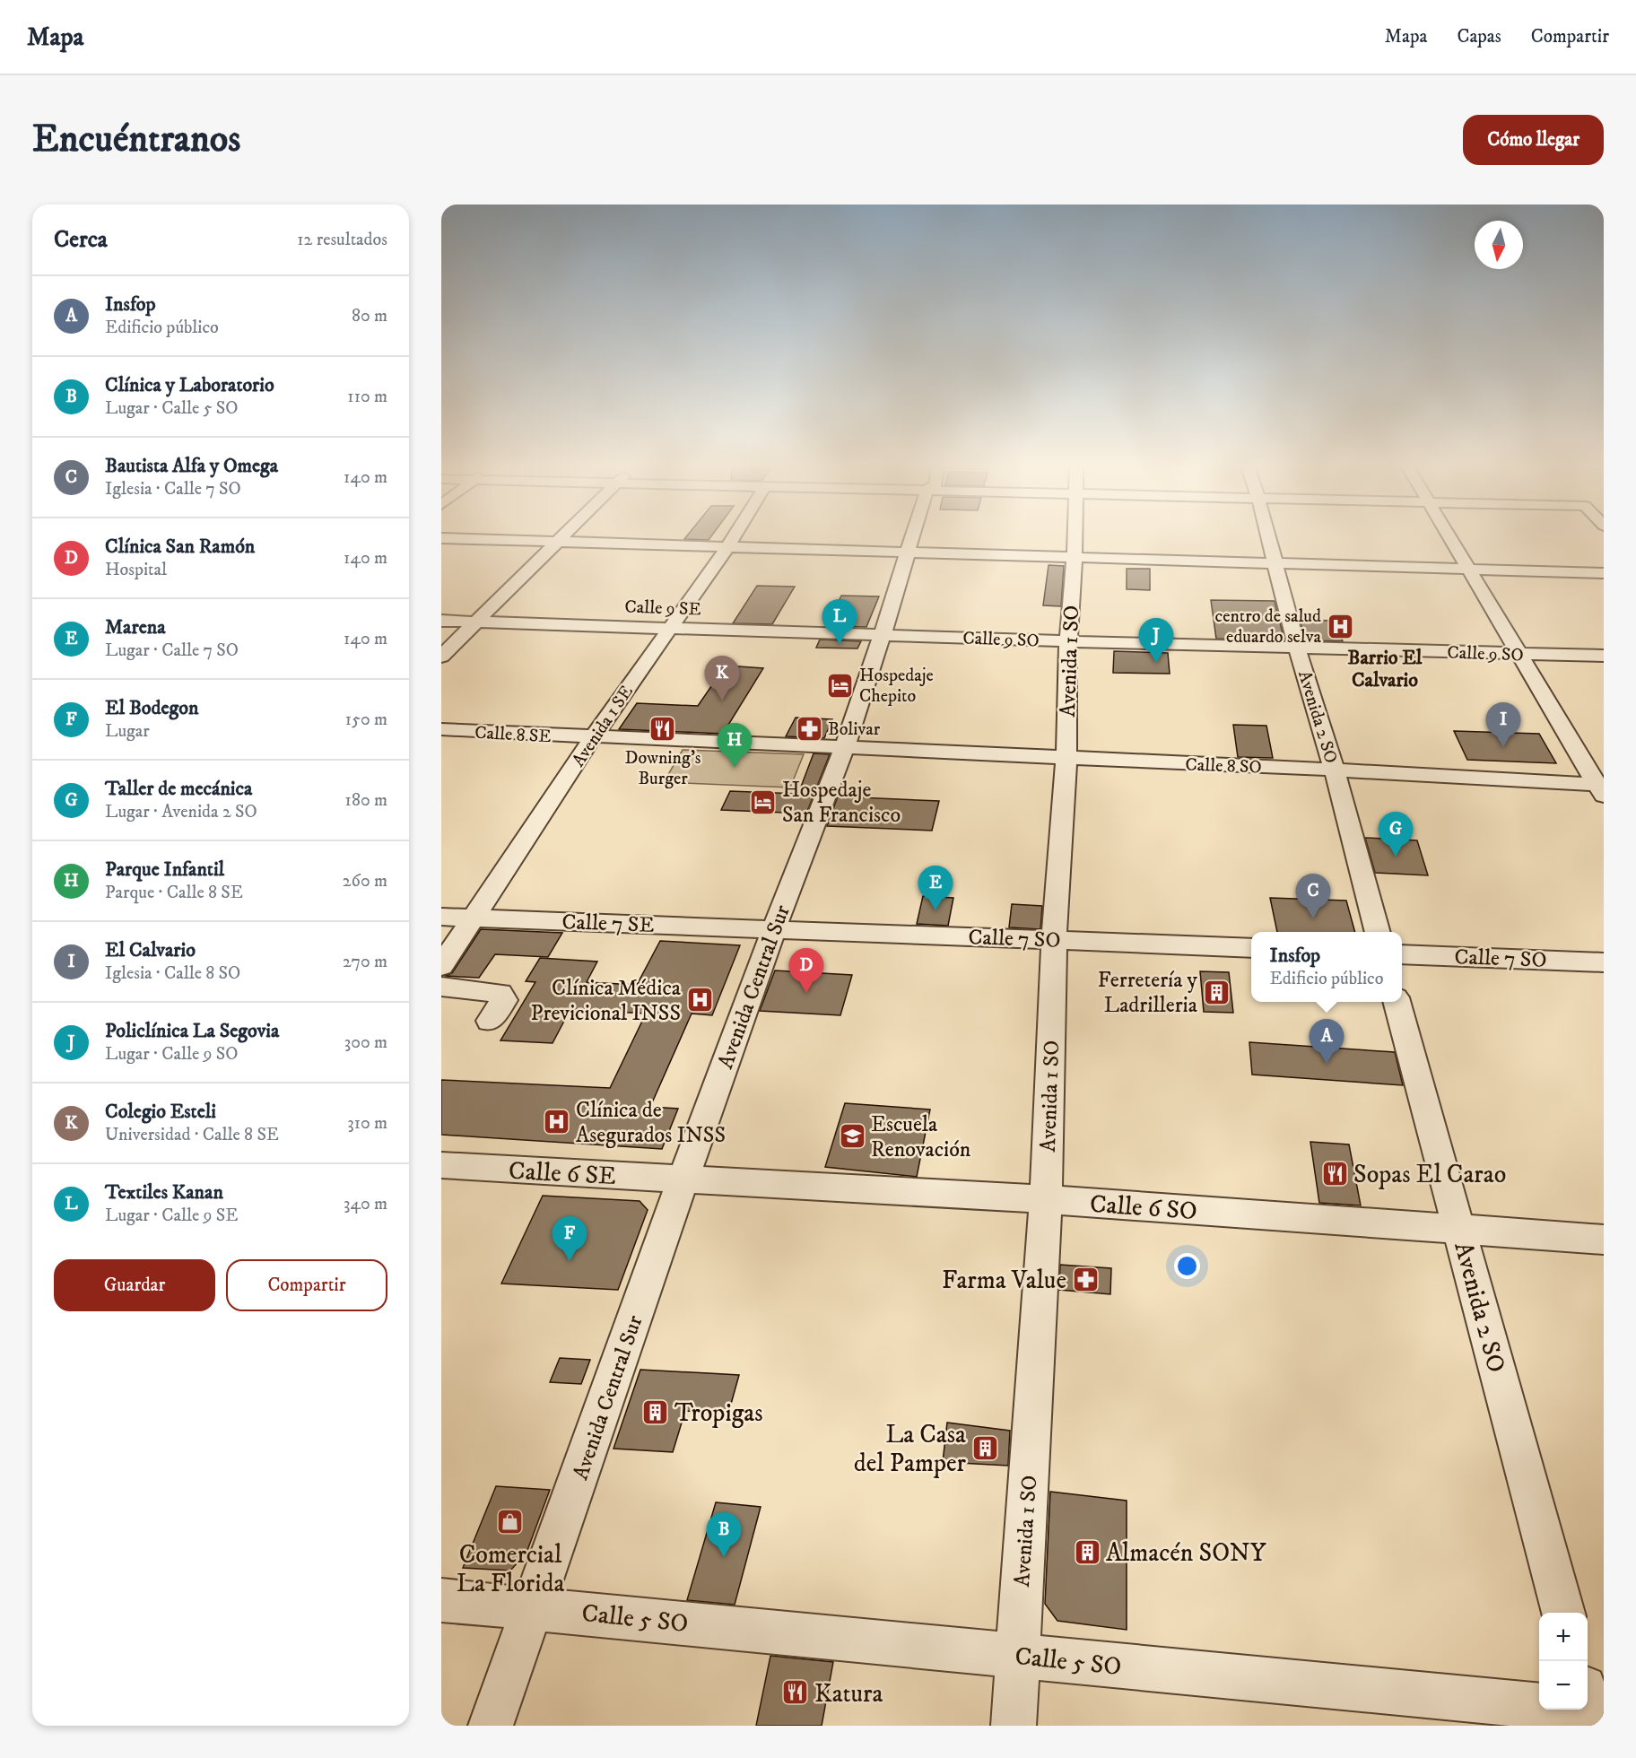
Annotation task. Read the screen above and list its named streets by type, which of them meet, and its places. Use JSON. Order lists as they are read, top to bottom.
{
  "streets": {
    "street": [
      "Calle 9 SE",
      "Calle 9 SO",
      "Avenida 1 SO",
      "Avenida 2 SO",
      "Avenida 1 SE",
      "Calle 8 SE",
      "Calle 8 SO",
      "Calle 7 SE",
      "Calle 7 SO",
      "Avenida Central Sur",
      "Calle 6 SE",
      "Calle 6 SO",
      "Calle 5 SO"
    ]
  },
  "crossings": [
    ["Calle 9 SE", "Calle 9 SO"],
    ["Calle 9 SE", "Avenida 1 SE"],
    ["Calle 9 SE", "Avenida Central Sur"],
    ["Calle 9 SO", "Avenida 1 SO"],
    ["Calle 9 SO", "Avenida 2 SO"],
    ["Calle 9 SO", "Avenida Central Sur"],
    ["Avenida 1 SO", "Calle 8 SO"],
    ["Avenida 1 SO", "Calle 7 SO"],
    ["Avenida 1 SO", "Calle 6 SO"],
    ["Avenida 1 SO", "Calle 5 SO"],
    ["Avenida 2 SO", "Calle 8 SO"],
    ["Avenida 2 SO", "Calle 6 SO"],
    ["Avenida 1 SE", "Calle 8 SE"],
    ["Avenida 1 SE", "Calle 7 SE"],
    ["Calle 8 SE", "Calle 8 SO"],
    ["Calle 8 SE", "Avenida Central Sur"],
    ["Calle 8 SO", "Avenida Central Sur"],
    ["Calle 7 SE", "Calle 7 SO"],
    ["Calle 7 SE", "Avenida Central Sur"],
    ["Calle 7 SO", "Avenida Central Sur"],
    ["Avenida Central Sur", "Calle 6 SE"],
    ["Avenida Central Sur", "Calle 6 SO"],
    ["Avenida Central Sur", "Calle 5 SO"],
    ["Calle 6 SE", "Calle 6 SO"]
  ],
  "districts": ["Barrio El Calvario"],
  "places": {
    "hospital": ["centro de salud eduardo selva", "Clínica Médica Previcional INSS", "Clínica de Asegurados INSS"],
    "hotel": ["Hospedaje Chepito", "Hospedaje San Francisco"],
    "pharmacy": ["Bolivar", "Farma Value"],
    "restaurant": ["Downing's Burger", "Sopas El Carao", "Katura"],
    "building": [
      "Ferretería y Ladrilleria",
      "Tropigas",
      "La Casa del Pamper",
      "Almacén SONY"
    ],
    "school or university": ["Escuela Renovación"],
    "shop": ["Comercial La Florida"]
  },
  "north": "bottom",
  "page": {
    "header": "Mapa",
    "nav": ["Mapa", "Capas", "Compartir"],
    "buttons": [
      "Cómo llegar",
      ["Guardar", "Compartir"]
    ],
    "title": "Encuéntranos",
    "heading": ["Cerca", "12 resultados"],
    "list": [
      {
        "mark": "A",
        "name": "Insfop",
        "note": "Edificio público",
        "value": "80 m"
      },
      {
        "mark": "B",
        "name": "Clínica y Laboratorio",
        "note": "Lugar · Calle 5 SO",
        "value": "110 m"
      },
      {
        "mark": "C",
        "name": "Bautista Alfa y Omega",
        "note": "Iglesia · Calle 7 SO",
        "value": "140 m"
      },
      {
        "mark": "D",
        "name": "Clínica San Ramón",
        "note": "Hospital",
        "value": "140 m"
      },
      {
        "mark": "E",
        "name": "Marena",
        "note": "Lugar · Calle 7 SO",
        "value": "140 m"
      },
      {
        "mark": "F",
        "name": "El Bodegon",
        "note": "Lugar",
        "value": "150 m"
      },
      {
        "mark": "G",
        "name": "Taller de mecánica",
        "note": "Lugar · Avenida 2 SO",
        "value": "180 m"
      },
      {
        "mark": "H",
        "name": "Parque Infantil",
        "note": "Parque · Calle 8 SE",
        "value": "260 m"
      },
      {
        "mark": "I",
        "name": "El Calvario",
        "note": "Iglesia · Calle 8 SO",
        "value": "270 m"
      },
      {
        "mark": "J",
        "name": "Policlínica La Segovia",
        "note": "Lugar · Calle 9 SO",
        "value": "300 m"
      },
      {
        "mark": "K",
        "name": "Colegio Esteli",
        "note": "Universidad · Calle 8 SE",
        "value": "310 m"
      },
      {
        "mark": "L",
        "name": "Textiles Kanan",
        "note": "Lugar · Calle 9 SE",
        "value": "340 m"
      }
    ],
    "pins": [
      "L",
      "J",
      "K",
      "I",
      "H",
      "G",
      "E",
      "C",
      "D",
      "A",
      "F",
      "B"
    ],
    "popup": ["Insfop", "Edificio público"],
    "map_buttons": ["+", "−"]
  }
}
